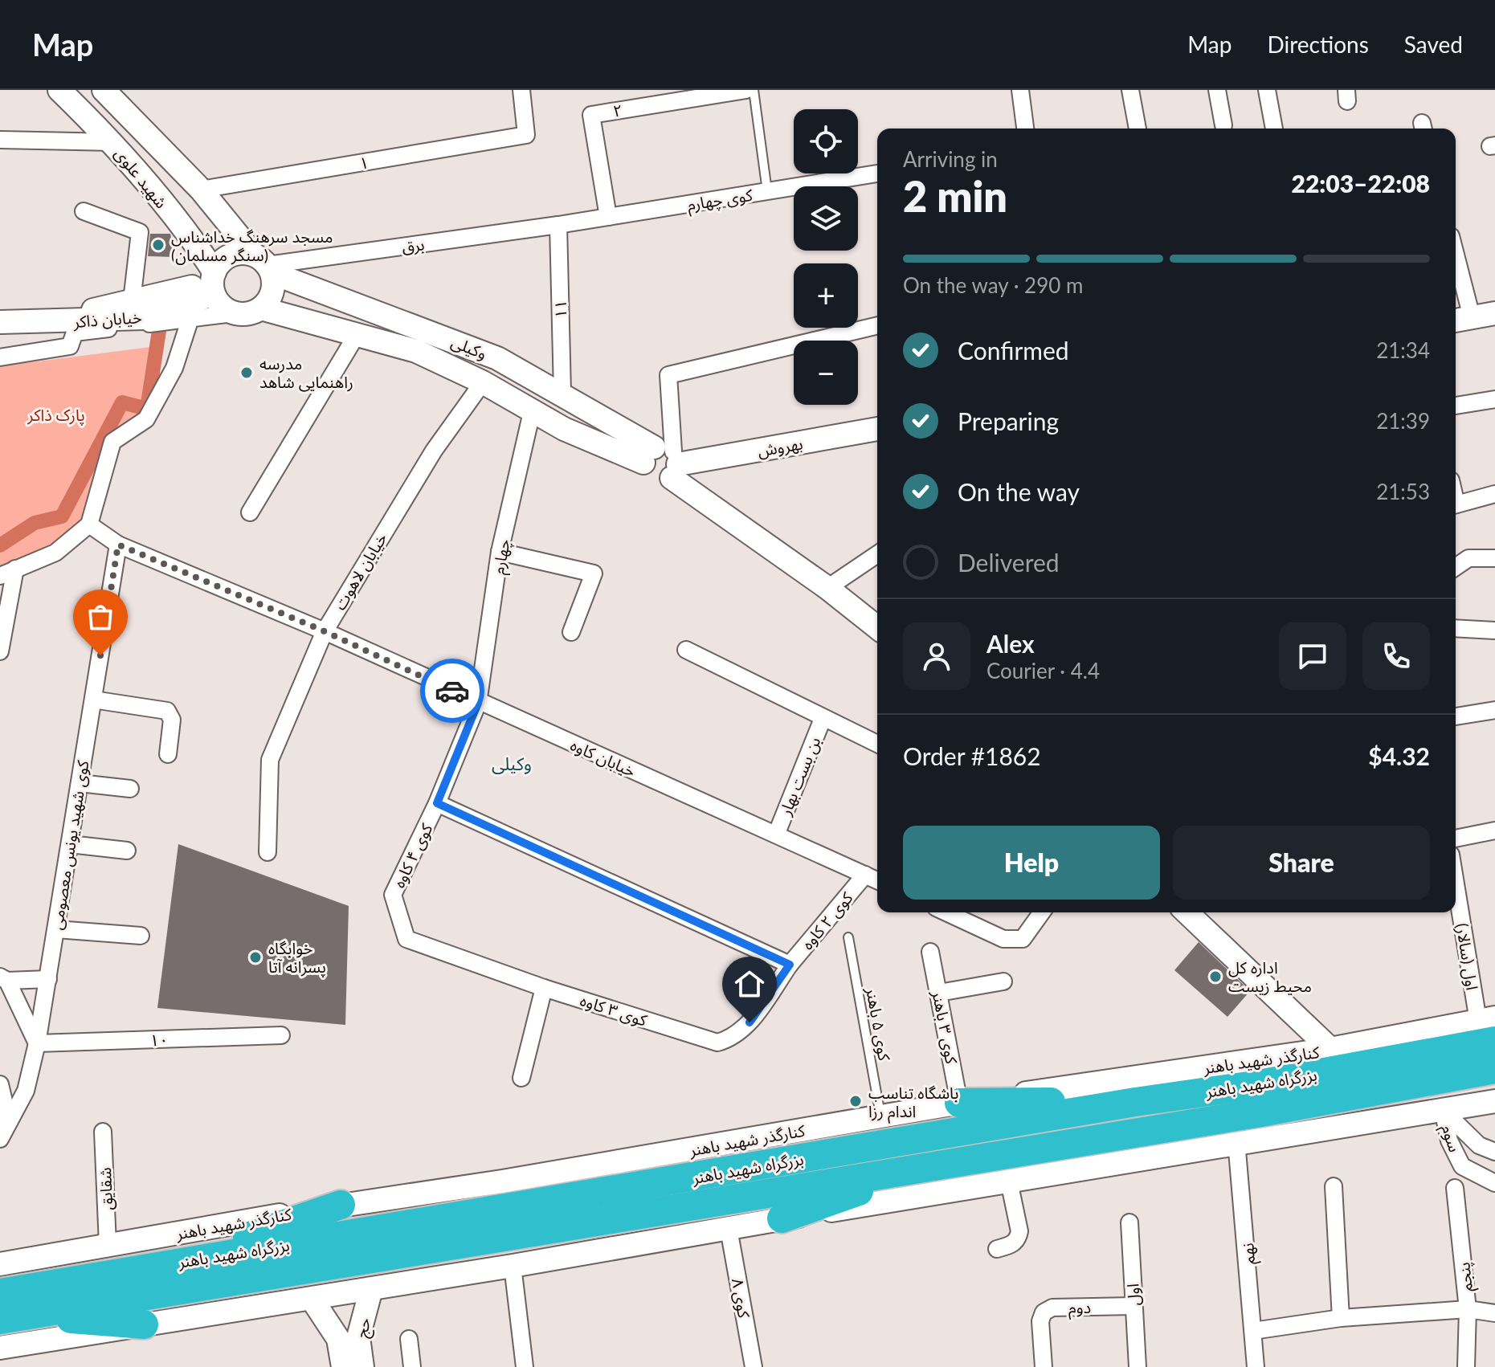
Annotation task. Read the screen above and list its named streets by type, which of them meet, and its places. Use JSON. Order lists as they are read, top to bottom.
{
  "streets": {
    "highway": ["بزرگراه شهید باهنر"],
    "main road": [
      "شهید علوی",
      "خیابان ذاکر",
      "وکیلی",
      "بهروش",
      "کنارگذر شهید باهنر",
      "حج"
    ],
    "street": [
      "۲",
      "۱",
      "کوی چهارم",
      "برق",
      "۱۱",
      "چهارم",
      "خیابان لاهوت",
      "خیابان کاوه",
      "بن بست بهار",
      "کوی شهید یونس معصومی",
      "کوی ۴ کاوه",
      "کوی ۲ کاوه",
      "اول (سالار)",
      "کوی ۳ کاوه",
      "کوی ۳ باهنر",
      "۱۰",
      "سوم",
      "شقایق",
      "نهم",
      "پنجم",
      "اول",
      "کوی ۸",
      "دوم"
    ],
    "lane": ["کوی ۵ باهنر"]
  },
  "crossings": [
    ["۲", "کوی چهارم"],
    ["۱", "شهید علوی"],
    ["شهید علوی", "برق"],
    ["شهید علوی", "خیابان ذاکر"],
    ["شهید علوی", "وکیلی"],
    ["کوی چهارم", "برق"],
    ["کوی چهارم", "۱۱"],
    ["برق", "۱۱"],
    ["برق", "خیابان ذاکر"],
    ["برق", "وکیلی"],
    ["۱۱", "وکیلی"],
    ["خیابان ذاکر", "وکیلی"],
    ["وکیلی", "بهروش"],
    ["وکیلی", "چهارم"],
    ["وکیلی", "خیابان لاهوت"],
    ["چهارم", "خیابان کاوه"],
    ["چهارم", "کوی ۴ کاوه"],
    ["خیابان لاهوت", "خیابان کاوه"],
    ["خیابان کاوه", "بن بست بهار"],
    ["خیابان کاوه", "کوی شهید یونس معصومی"],
    ["خیابان کاوه", "کوی ۴ کاوه"],
    ["خیابان کاوه", "کوی ۲ کاوه"],
    ["کوی شهید یونس معصومی", "۱۰"],
    ["کوی ۴ کاوه", "کوی ۲ کاوه"],
    ["کوی ۴ کاوه", "کوی ۳ کاوه"],
    ["کوی ۲ کاوه", "کوی ۳ کاوه"],
    ["اول (سالار)", "کنارگذر شهید باهنر"],
    ["اول (سالار)", "بزرگراه شهید باهنر"],
    ["کوی ۵ باهنر", "کنارگذر شهید باهنر"],
    ["کوی ۳ باهنر", "کنارگذر شهید باهنر"],
    ["کنارگذر شهید باهنر", "بزرگراه شهید باهنر"],
    ["کنارگذر شهید باهنر", "شقایق"],
    ["اول", "دوم"]
  ],
  "districts": ["وکیلی"],
  "parks": ["پارک ذاکر"],
  "places": [
    "مسجد سرهنگ خداشناس (سنگر مسلمان)",
    "مدرسه راهنمایی شاهد",
    "خوابگاه پسرانه آتا",
    "اداره کل محیط زیست",
    "باشگاه تناسب اندام رزا"
  ],
  "page": {
    "header": "Map",
    "nav": ["Map", "Directions", "Saved"],
    "map_buttons": ["+", "−"],
    "heading": ["2 min", "Arriving in", "22:03–22:08"],
    "panel": [
      "Alex",
      "Courier · 4.4",
      "Order #1862",
      "$4.32"
    ],
    "bar": "On the way · 290 m",
    "list": [
      ["Confirmed", "21:34"],
      ["Preparing", "21:39"],
      ["On the way", "21:53"],
      "Delivered"
    ],
    "buttons": ["Help", "Share"]
  }
}
